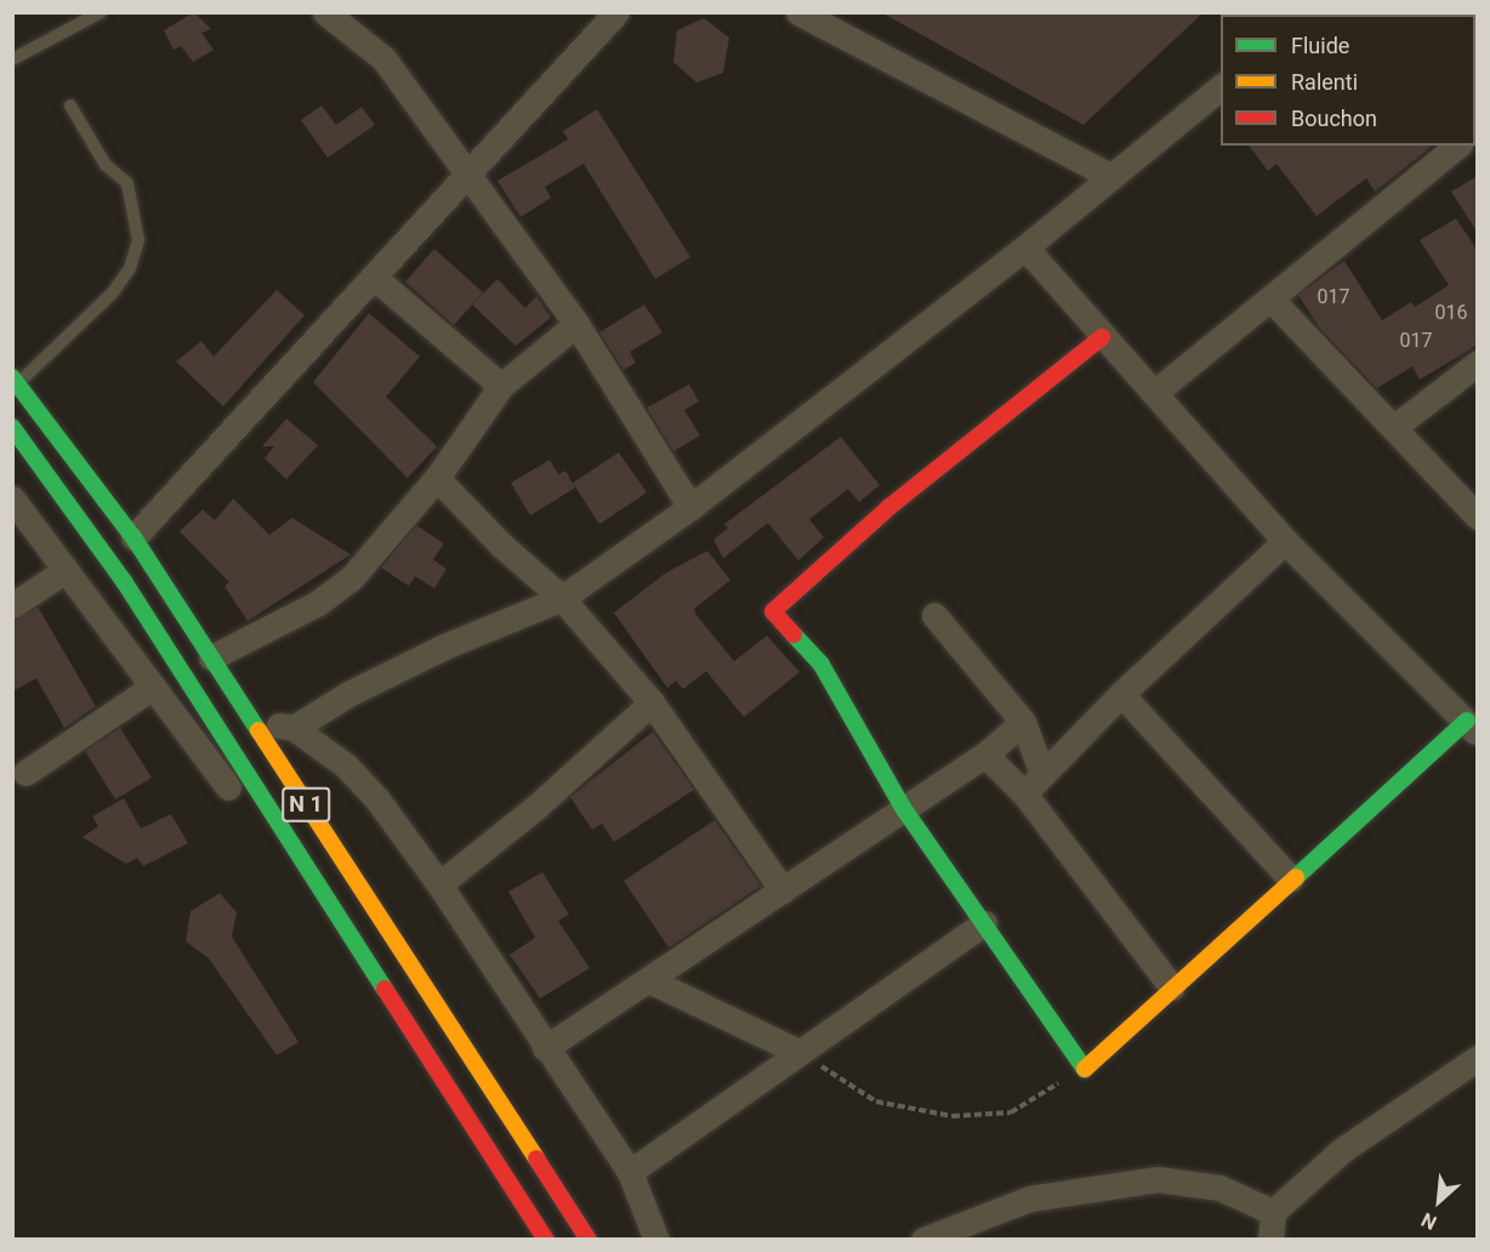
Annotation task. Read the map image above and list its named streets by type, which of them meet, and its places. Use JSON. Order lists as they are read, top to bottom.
{
  "streets": {
    "main road": ["N 1"]
  },
  "house_numbers": ["017", "016", "017"],
  "legend": ["Fluide", "Ralenti", "Bouchon"],
  "north": "bottom left"
}
